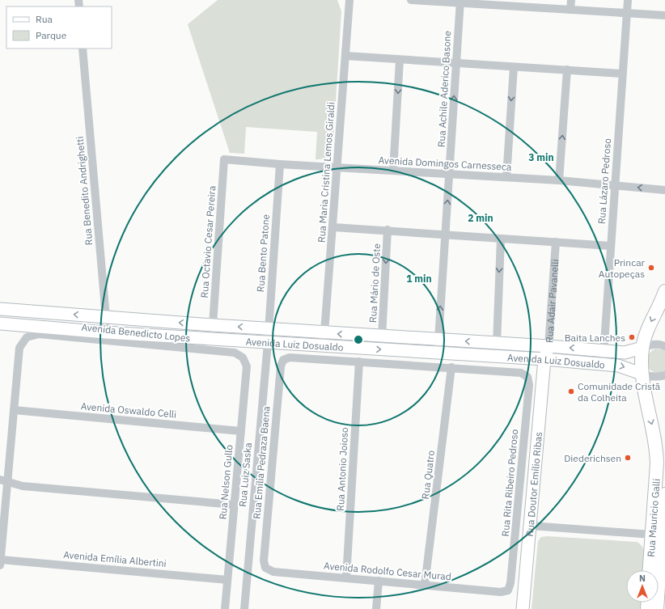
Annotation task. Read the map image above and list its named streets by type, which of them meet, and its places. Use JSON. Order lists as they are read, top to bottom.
{
  "streets": {
    "main road": ["Rua Mauricio Galli"],
    "street": [
      "Rua Achile Aderico Basone",
      "Avenida Domingos Carnesseca",
      "Rua Maria Cristina Lemos Giraldi",
      "Rua Lázaro Pedroso",
      "Rua Benedito Andrighetti",
      "Rua Octavio Cesar Pereira",
      "Rua Bento Patone",
      "Rua Mário de Oste",
      "Rua Adair Pavanelli",
      "Avenida Benedicto Lopes",
      "Avenida Luiz Dosualdo",
      "Avenida Oswaldo Celli",
      "Rua Emília Pedraza Baena",
      "Rua Antonio Joioso",
      "Rua Luiz Saska",
      "Rua Quatro",
      "Rua Nelson Gullo",
      "Rua Rita Ribeiro Pedroso",
      "Rua Doutor Emílio Ribas",
      "Avenida Emília Albertini",
      "Avenida Rodolfo Cesar Murad"
    ]
  },
  "crossings": [
    ["Rua Achile Aderico Basone", "Avenida Domingos Carnesseca"],
    ["Rua Achile Aderico Basone", "Avenida Luiz Dosualdo"],
    ["Avenida Domingos Carnesseca", "Rua Maria Cristina Lemos Giraldi"],
    ["Avenida Domingos Carnesseca", "Rua Lázaro Pedroso"],
    ["Avenida Domingos Carnesseca", "Rua Octavio Cesar Pereira"],
    ["Avenida Domingos Carnesseca", "Rua Bento Patone"],
    ["Rua Maria Cristina Lemos Giraldi", "Avenida Luiz Dosualdo"],
    ["Rua Lázaro Pedroso", "Avenida Luiz Dosualdo"],
    ["Rua Benedito Andrighetti", "Avenida Luiz Dosualdo"],
    ["Rua Octavio Cesar Pereira", "Avenida Luiz Dosualdo"],
    ["Rua Bento Patone", "Avenida Luiz Dosualdo"],
    ["Rua Bento Patone", "Rua Luiz Saska"],
    ["Rua Mário de Oste", "Avenida Luiz Dosualdo"],
    ["Rua Adair Pavanelli", "Avenida Luiz Dosualdo"],
    ["Rua Adair Pavanelli", "Rua Doutor Emílio Ribas"],
    ["Avenida Benedicto Lopes", "Avenida Oswaldo Celli"],
    ["Avenida Benedicto Lopes", "Rua Nelson Gullo"],
    ["Avenida Luiz Dosualdo", "Rua Luiz Saska"],
    ["Avenida Luiz Dosualdo", "Rua Doutor Emílio Ribas"],
    ["Avenida Luiz Dosualdo", "Rua Mauricio Galli"],
    ["Avenida Oswaldo Celli", "Rua Nelson Gullo"],
    ["Rua Emília Pedraza Baena", "Rua Antonio Joioso"],
    ["Rua Emília Pedraza Baena", "Avenida Rodolfo Cesar Murad"],
    ["Rua Antonio Joioso", "Avenida Rodolfo Cesar Murad"],
    ["Rua Quatro", "Rua Rita Ribeiro Pedroso"],
    ["Rua Quatro", "Avenida Rodolfo Cesar Murad"],
    ["Rua Nelson Gullo", "Avenida Emília Albertini"],
    ["Rua Rita Ribeiro Pedroso", "Avenida Rodolfo Cesar Murad"]
  ],
  "one_way": ["Rua Mário de Oste", "Rua Mauricio Galli"],
  "places": [
    "Princar Autopeças",
    "Baita Lanches",
    "Comunidade Cristã da Colheita",
    "Diederichsen"
  ],
  "legend": ["Rua", "Parque"],
  "north": "top",
  "rings": ["3 min", "2 min", "1 min"]
}
